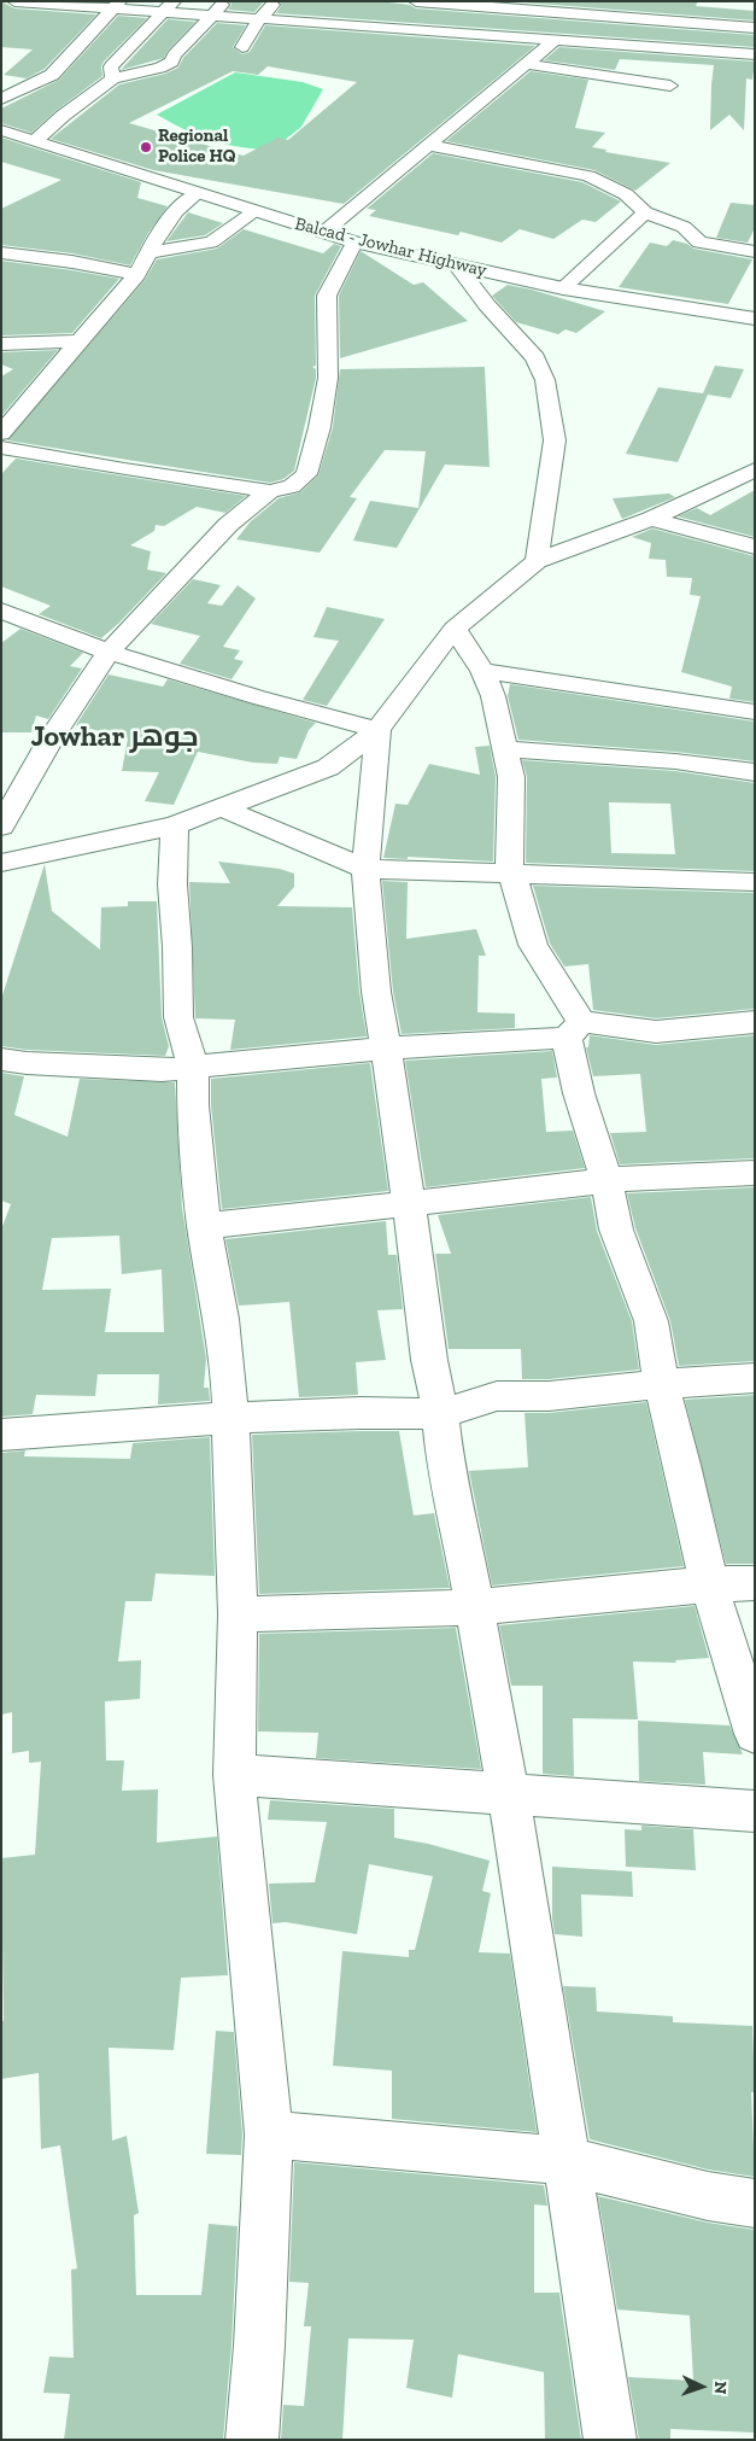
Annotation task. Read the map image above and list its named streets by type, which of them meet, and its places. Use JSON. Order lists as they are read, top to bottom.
{
  "streets": {
    "street": ["Balcad - Jowhar Highway"]
  },
  "districts": ["Jowhar جوهر"],
  "places": ["Regional Police HQ"],
  "north": "right"
}
